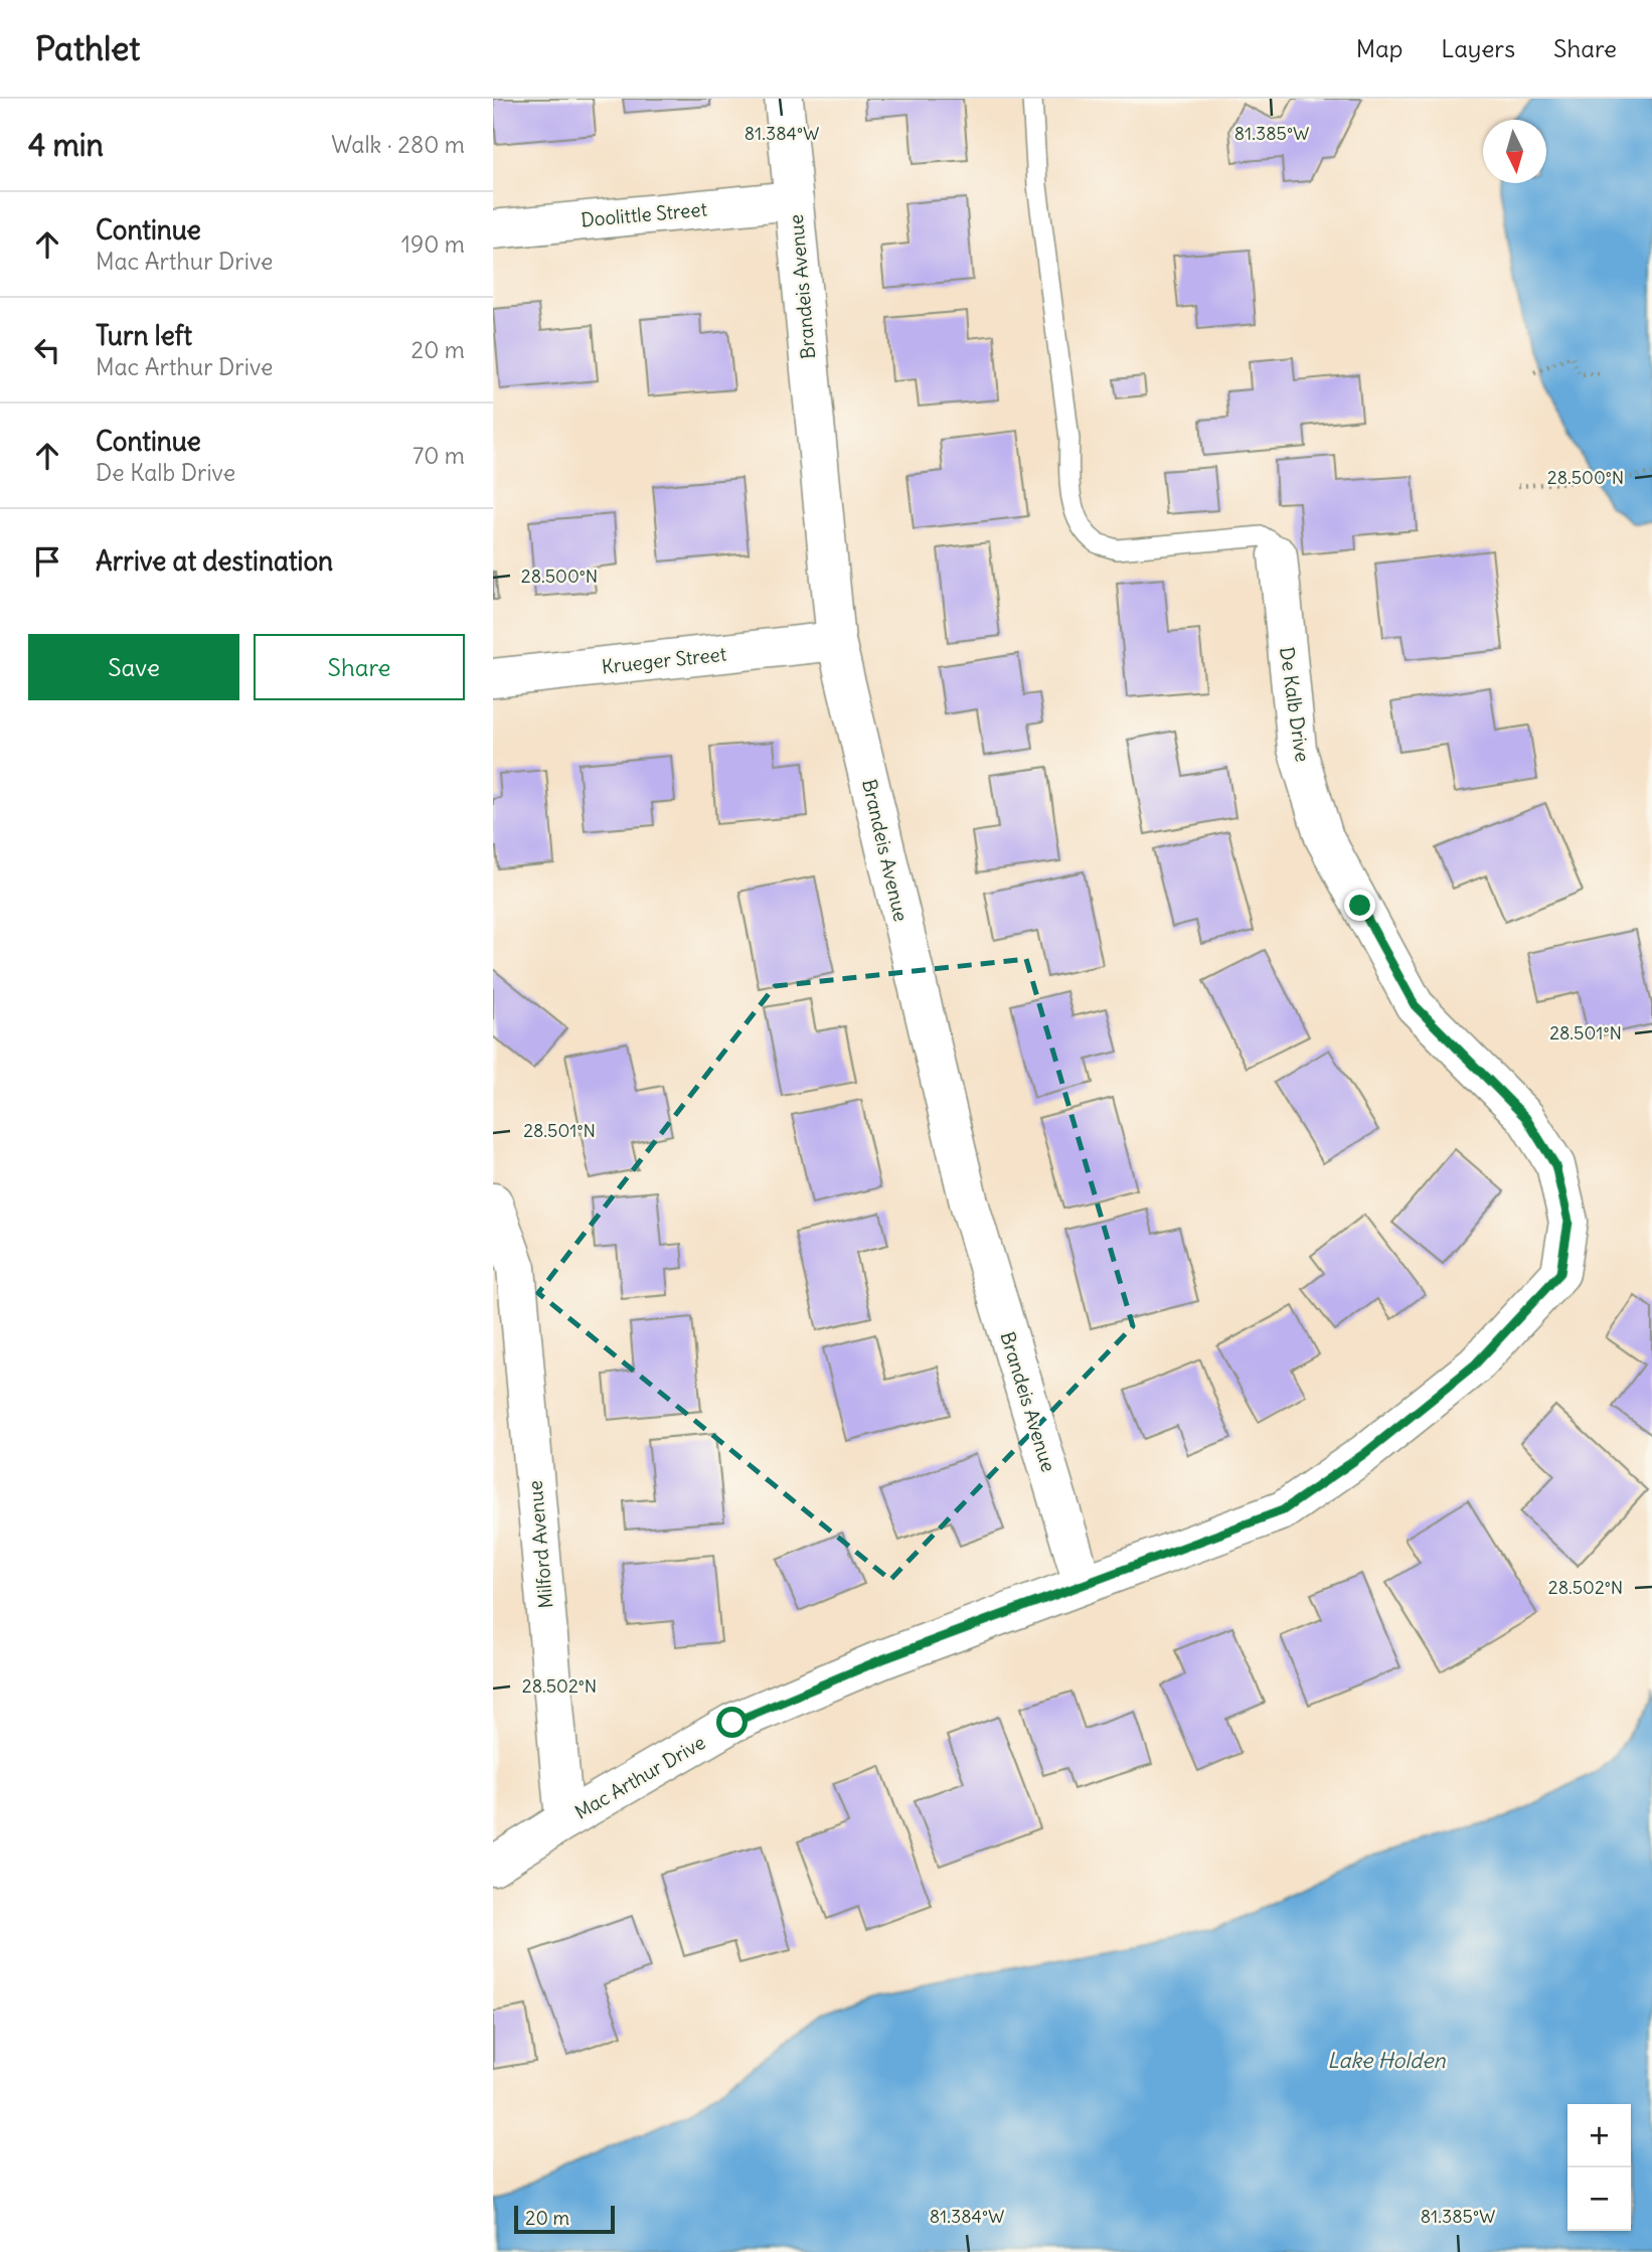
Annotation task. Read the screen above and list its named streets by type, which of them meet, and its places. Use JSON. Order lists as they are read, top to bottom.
{
  "streets": {
    "street": [
      "Doolittle Street",
      "Brandeis Avenue",
      "Krueger Street",
      "De Kalb Drive",
      "Milford Avenue",
      "Mac Arthur Drive"
    ]
  },
  "crossings": [
    ["Doolittle Street", "Brandeis Avenue"],
    ["Brandeis Avenue", "Krueger Street"],
    ["Brandeis Avenue", "Mac Arthur Drive"],
    ["De Kalb Drive", "Mac Arthur Drive"],
    ["Milford Avenue", "Mac Arthur Drive"]
  ],
  "water": ["Lake Holden"],
  "scale_bar": "20 m",
  "north": "bottom",
  "page": {
    "header": "Pathlet",
    "nav": ["Map", "Layers", "Share"],
    "heading": ["4 min", "Walk · 280 m"],
    "list": [
      ["Continue", "Mac Arthur Drive", "190 m"],
      ["Turn left", "Mac Arthur Drive", "20 m"],
      ["Continue", "De Kalb Drive", "70 m"],
      "Arrive at destination"
    ],
    "buttons": ["Save", "Share"],
    "map_buttons": ["+", "−"],
    "scale": "20 m"
  },
  "coordinates": [
    "81.384°W",
    "81.385°W",
    "28.500°N",
    "28.501°N",
    "28.502°N"
  ]
}
